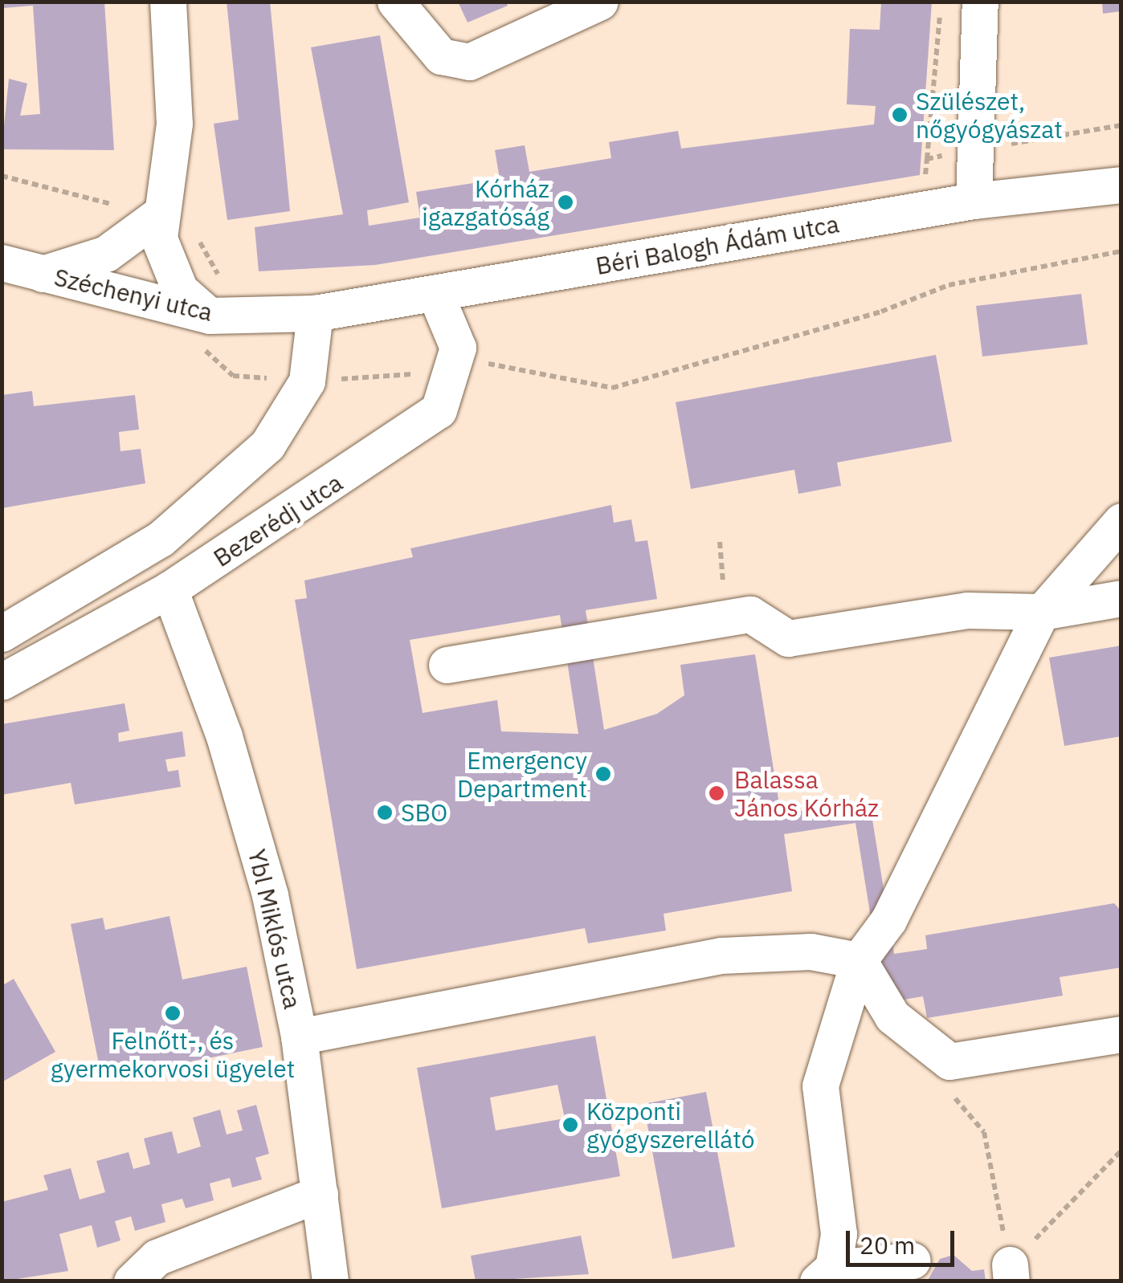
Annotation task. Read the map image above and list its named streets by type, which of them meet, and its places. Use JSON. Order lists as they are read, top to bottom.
{
  "streets": {
    "street": [
      "Béri Balogh Ádám utca",
      "Széchenyi utca",
      "Bezerédj utca",
      "Ybl Miklós utca"
    ]
  },
  "crossings": [
    ["Béri Balogh Ádám utca", "Széchenyi utca"],
    ["Béri Balogh Ádám utca", "Bezerédj utca"],
    ["Bezerédj utca", "Ybl Miklós utca"]
  ],
  "places": [
    "Szülészet, nőgyógyászat",
    "Kórház igazgatóság",
    "Emergency Department",
    "Balassa János Kórház",
    "SBO",
    "Felnőtt-, és gyermekorvosi ügyelet",
    "Központi gyógyszerellátó"
  ],
  "scale_bar": "20 m"
}
